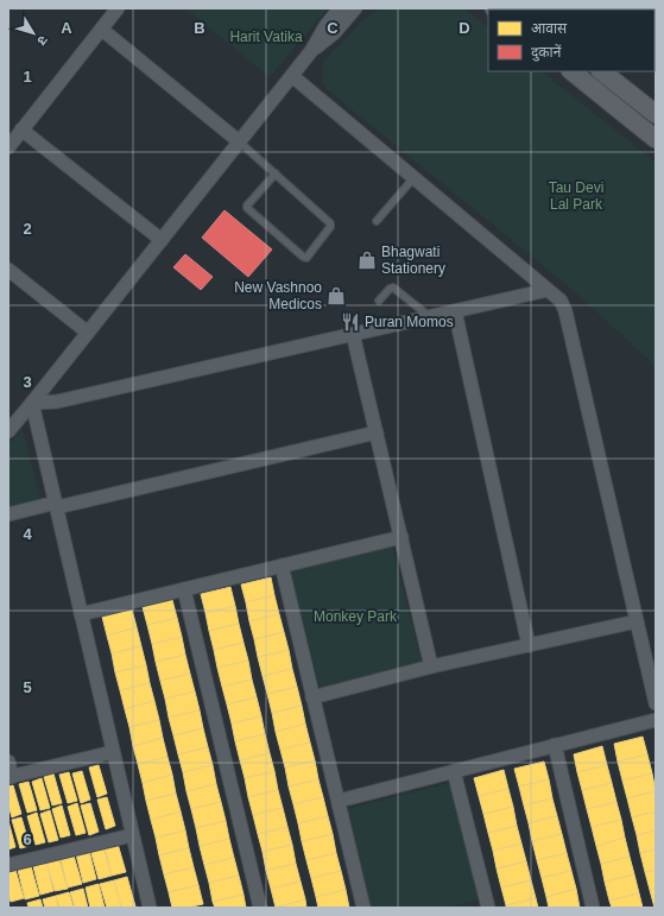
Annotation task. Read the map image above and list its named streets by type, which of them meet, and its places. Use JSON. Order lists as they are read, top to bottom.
{
  "parks": ["Harit Vatika", "Tau Devi Lal Park", "Monkey Park"],
  "places": {
    "shop": ["Bhagwati Stationery", "New Vashnoo Medicos"],
    "restaurant": ["Puran Momos"]
  },
  "legend": ["आवास", "दुकानें"],
  "north": "bottom right",
  "grid": {
    "columns": [
      "A",
      "B",
      "C",
      "D"
    ],
    "rows": [
      "1",
      "2",
      "3",
      "4",
      "5",
      "6"
    ]
  }
}
